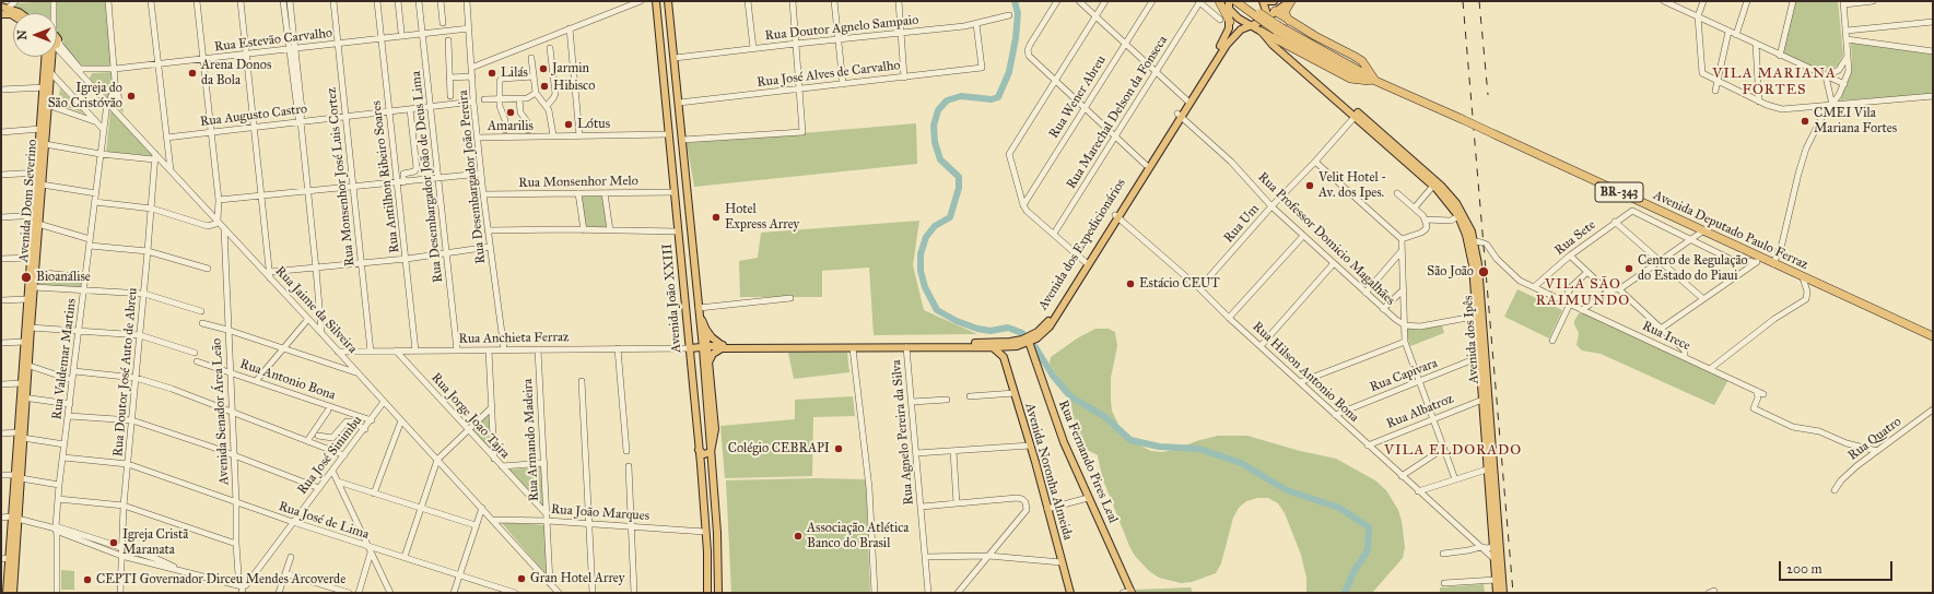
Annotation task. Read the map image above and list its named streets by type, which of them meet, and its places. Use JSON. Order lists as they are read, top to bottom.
{
  "streets": {
    "highway": ["BR-343", "Avenida Deputado Paulo Ferraz"],
    "main road": [
      "Avenida Dom Severino",
      "Avenida dos Expedicionários",
      "Avenida João XXIII",
      "Avenida dos Ipês",
      "Rua Fernando Pires Leal",
      "Avenida Noronha Almeida"
    ],
    "street": [
      "Rua Doutor Agnelo Sampaio",
      "Rua Estevão Carvalho",
      "Rua José Alves de Carvalho",
      "Rua Wener Abreu",
      "Rua Marechal Delson da Fonseca",
      "Rua Augusto Castro",
      "Rua Monsenhor José Luis Cortez",
      "Rua Antilhon Ribeiro Soares",
      "Rua Desembargador João de Deus Lima",
      "Rua Desembargador João Pereira",
      "Rua Monsenhor Melo",
      "Rua Um",
      "Rua Sete",
      "Rua Professor Domicio Magalhães",
      "Rua Jaime da Silveira",
      "Rua Irece",
      "Rua Anchieta Ferraz",
      "Rua Valdemar Martins",
      "Rua Doutor José Auto de Abreu",
      "Rua Hilson Antonio Bona",
      "Rua Capivara",
      "Rua Antonio Bona",
      "Avenida Senador Área Leão",
      "Rua Albatroz",
      "Rua Jorge Joao Tajra",
      "Rua Agnelo Pereira da Silva",
      "Rua Quatro",
      "Rua Armando Madeira",
      "Rua José Sinimbu",
      "Rua João Marques",
      "Rua José de Lima"
    ]
  },
  "crossings": [
    ["Rua Doutor Agnelo Sampaio", "Rua José Alves de Carvalho"],
    ["Rua Doutor Agnelo Sampaio", "Avenida João XXIII"],
    ["Rua Estevão Carvalho", "Rua Monsenhor José Luis Cortez"],
    ["Rua Estevão Carvalho", "Rua Antilhon Ribeiro Soares"],
    ["Rua Estevão Carvalho", "Rua Desembargador João de Deus Lima"],
    ["Rua Estevão Carvalho", "Rua Desembargador João Pereira"],
    ["Rua José Alves de Carvalho", "Avenida João XXIII"],
    ["Rua Augusto Castro", "Rua Monsenhor José Luis Cortez"],
    ["Rua Augusto Castro", "Rua Antilhon Ribeiro Soares"],
    ["Rua Augusto Castro", "Rua Desembargador João de Deus Lima"],
    ["Rua Augusto Castro", "Rua Desembargador João Pereira"],
    ["Rua Monsenhor José Luis Cortez", "Rua Anchieta Ferraz"],
    ["Rua Antilhon Ribeiro Soares", "Rua Anchieta Ferraz"],
    ["Rua Desembargador João de Deus Lima", "Rua Anchieta Ferraz"],
    ["Rua Desembargador João Pereira", "Rua Monsenhor Melo"],
    ["Rua Desembargador João Pereira", "Rua Anchieta Ferraz"],
    ["Rua Monsenhor Melo", "Avenida João XXIII"],
    ["Rua Um", "Rua Professor Domicio Magalhães"],
    ["Rua Um", "Avenida dos Ipês"],
    ["Rua Um", "Rua Hilson Antonio Bona"],
    ["Rua Sete", "Rua Irece"],
    ["Rua Professor Domicio Magalhães", "Avenida dos Expedicionários"],
    ["Avenida dos Expedicionários", "Avenida João XXIII"],
    ["Avenida dos Expedicionários", "Rua Anchieta Ferraz"],
    ["Avenida dos Expedicionários", "Rua Hilson Antonio Bona"],
    ["Avenida dos Expedicionários", "Rua Agnelo Pereira da Silva"],
    ["Avenida dos Expedicionários", "Rua Fernando Pires Leal"],
    ["Avenida João XXIII", "Rua Anchieta Ferraz"],
    ["Avenida João XXIII", "Rua João Marques"],
    ["Rua Jaime da Silveira", "Rua Anchieta Ferraz"],
    ["Rua Jaime da Silveira", "Rua Valdemar Martins"],
    ["Rua Jaime da Silveira", "Rua Doutor José Auto de Abreu"],
    ["Rua Jaime da Silveira", "Avenida Senador Área Leão"],
    ["Rua Jaime da Silveira", "Rua Armando Madeira"],
    ["Rua Jaime da Silveira", "Rua José Sinimbu"],
    ["Rua Jaime da Silveira", "Rua João Marques"],
    ["Rua Irece", "Avenida dos Ipês"],
    ["Rua Anchieta Ferraz", "Rua Jorge Joao Tajra"],
    ["Rua Anchieta Ferraz", "Rua Armando Madeira"],
    ["Avenida dos Ipês", "Rua Hilson Antonio Bona"],
    ["Avenida dos Ipês", "Rua Capivara"],
    ["Avenida dos Ipês", "Rua Albatroz"],
    ["Rua Valdemar Martins", "Rua José de Lima"],
    ["Rua Doutor José Auto de Abreu", "Rua José de Lima"],
    ["Rua Hilson Antonio Bona", "Rua Capivara"],
    ["Rua Hilson Antonio Bona", "Rua Albatroz"],
    ["Rua Antonio Bona", "Avenida Senador Área Leão"],
    ["Rua Antonio Bona", "Rua José Sinimbu"],
    ["Avenida Senador Área Leão", "Rua José Sinimbu"],
    ["Avenida Senador Área Leão", "Rua José de Lima"],
    ["Rua Jorge Joao Tajra", "Rua Armando Madeira"],
    ["Rua Armando Madeira", "Rua João Marques"],
    ["Rua José Sinimbu", "Rua José de Lima"]
  ],
  "districts": ["VILA MARIANA FORTES", "VILA SÃO RAIMUNDO", "VILA ELDORADO"],
  "places": [
    "Jarmin",
    "Arena Donos da Bola",
    "Lilás",
    "Hibisco",
    "Igreja do São Cristóvão",
    "Amarilis",
    "CMEI Vila Mariana Fortes",
    "Lótus",
    "Velit Hotel - Av. dos Ipes.",
    "Hotel Express Arrey",
    "Centro de Regulação do Estado do Piaui",
    "São João",
    "Bioanálise",
    "Estácio CEUT",
    "Colégio CEBRAPI",
    "Associação Atlética Banco do Brasil",
    "Igreja Cristã Maranata",
    "Gran Hotel Arrey",
    "CEPTI Governador Dirceu Mendes Arcoverde"
  ],
  "scale_bar": "200 m",
  "north": "left"
}
